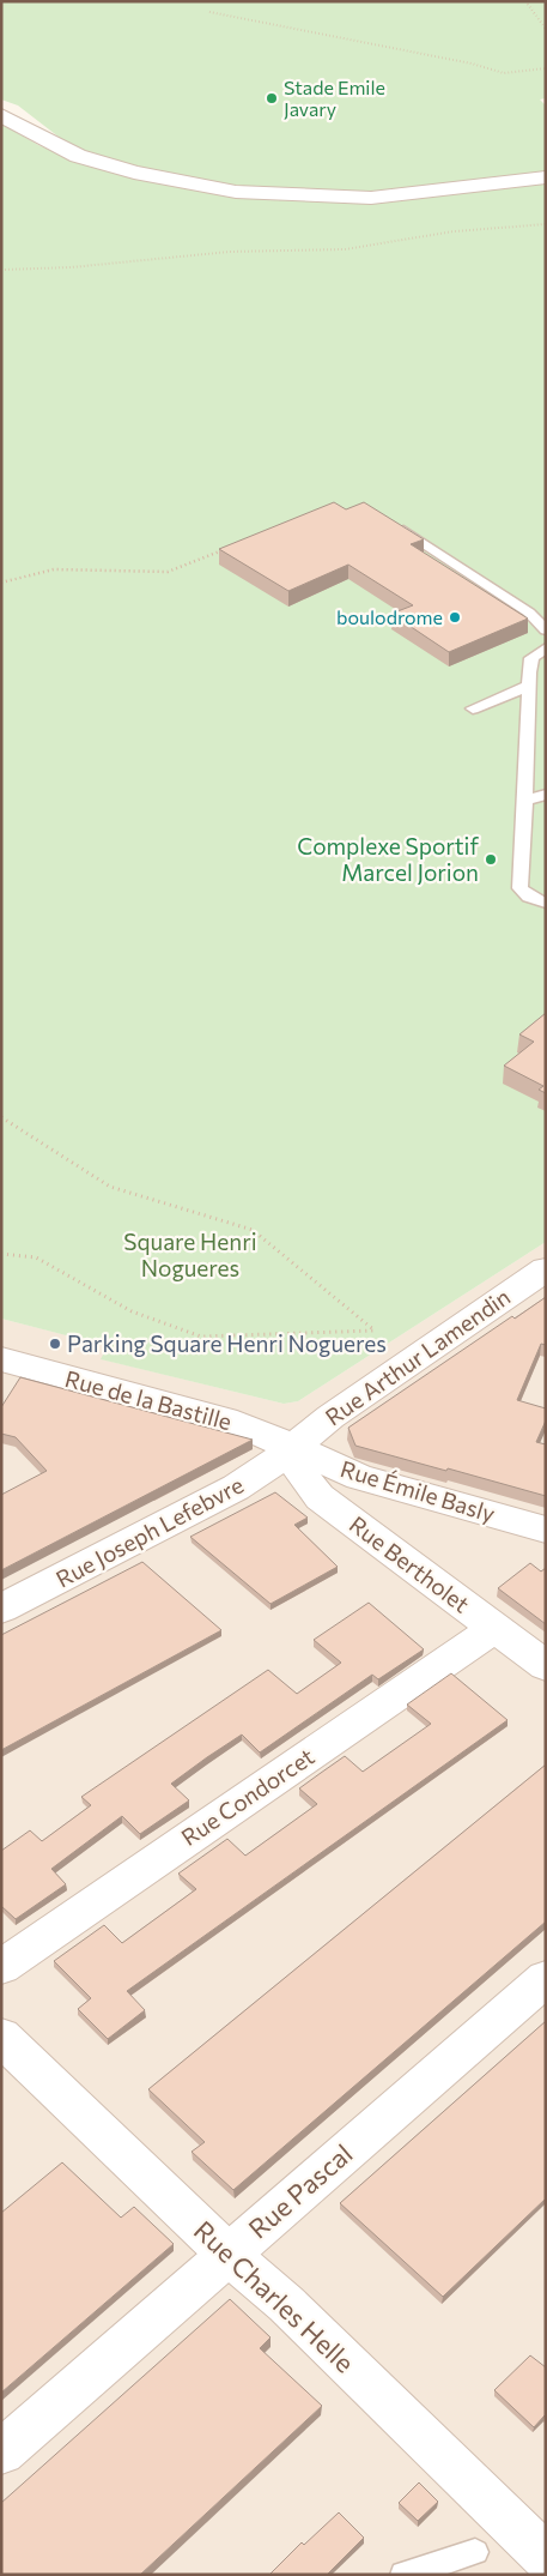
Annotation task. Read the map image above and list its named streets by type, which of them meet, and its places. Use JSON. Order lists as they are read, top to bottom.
{
  "streets": {
    "street": [
      "Rue Arthur Lamendin",
      "Rue de la Bastille",
      "Rue Émile Basly",
      "Rue Joseph Lefebvre",
      "Rue Bertholet",
      "Rue Condorcet",
      "Rue Pascal",
      "Rue Charles Helle"
    ]
  },
  "crossings": [
    ["Rue Arthur Lamendin", "Rue de la Bastille"],
    ["Rue Arthur Lamendin", "Rue Émile Basly"],
    ["Rue Arthur Lamendin", "Rue Joseph Lefebvre"],
    ["Rue Arthur Lamendin", "Rue Bertholet"],
    ["Rue de la Bastille", "Rue Émile Basly"],
    ["Rue de la Bastille", "Rue Joseph Lefebvre"],
    ["Rue de la Bastille", "Rue Bertholet"],
    ["Rue Émile Basly", "Rue Joseph Lefebvre"],
    ["Rue Émile Basly", "Rue Bertholet"],
    ["Rue Joseph Lefebvre", "Rue Bertholet"],
    ["Rue Bertholet", "Rue Condorcet"],
    ["Rue Pascal", "Rue Charles Helle"]
  ],
  "parks": ["Square Henri Nogueres"],
  "places": [
    "Stade Emile Javary",
    "boulodrome",
    "Complexe Sportif Marcel Jorion",
    "Parking Square Henri Nogueres"
  ]
}
